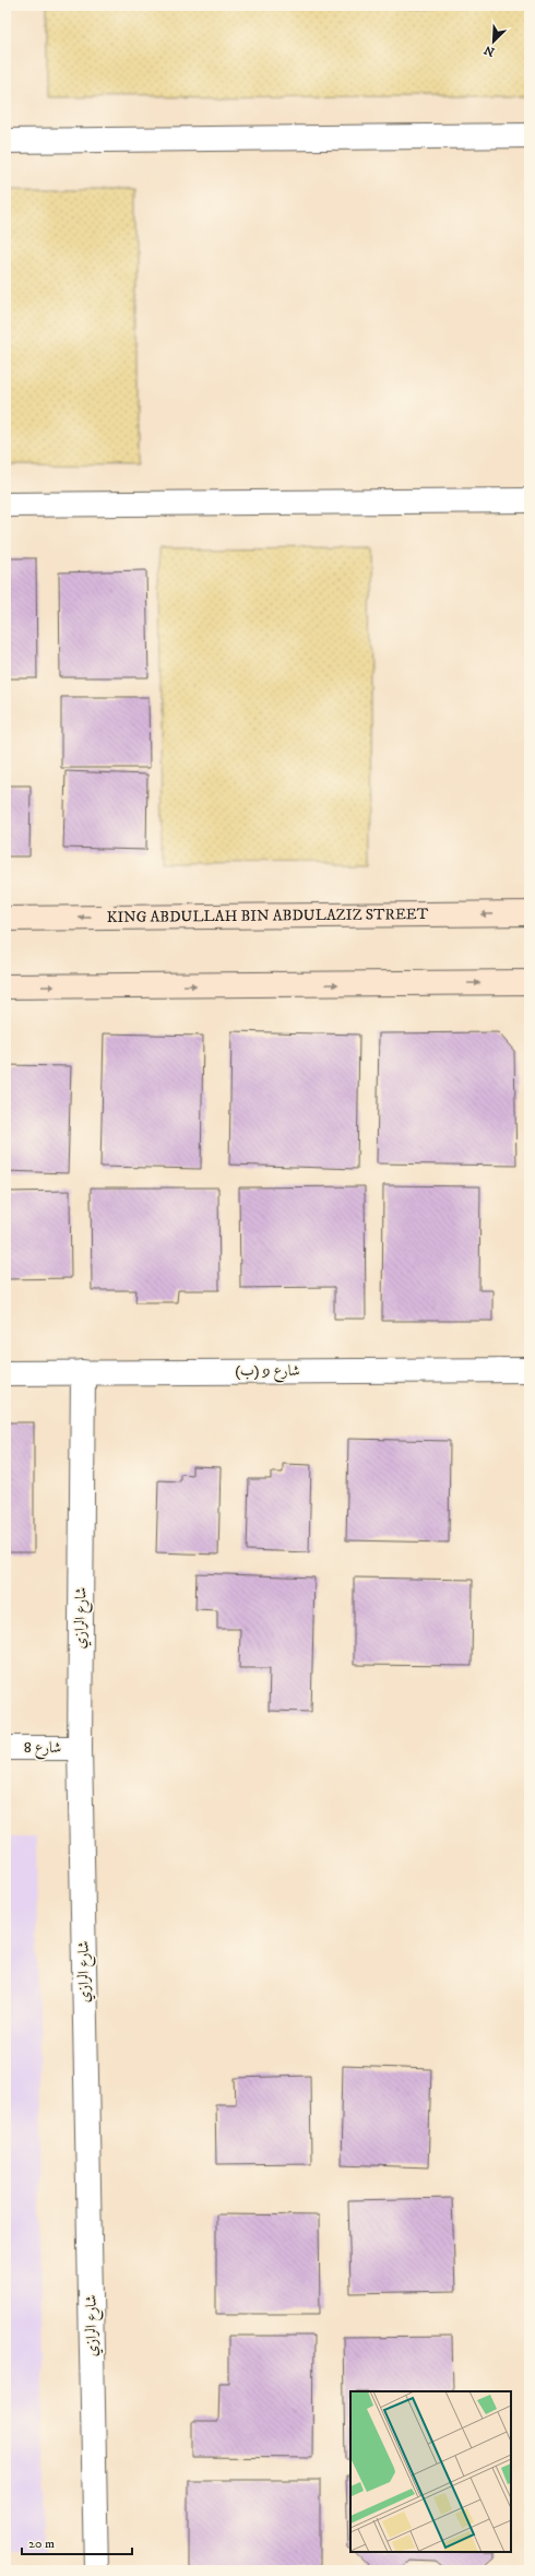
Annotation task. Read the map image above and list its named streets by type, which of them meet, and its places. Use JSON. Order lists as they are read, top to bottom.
{
  "streets": {
    "main road": ["KING ABDULLAH BIN ABDULAZIZ STREET"],
    "street": ["شارع 9 (ب)", "شارع الرازي", "شارع 8"]
  },
  "crossings": [
    ["شارع 9 (ب)", "شارع الرازي"],
    ["شارع الرازي", "شارع 8"]
  ],
  "scale_bar": "20 m",
  "north": "bottom left"
}
